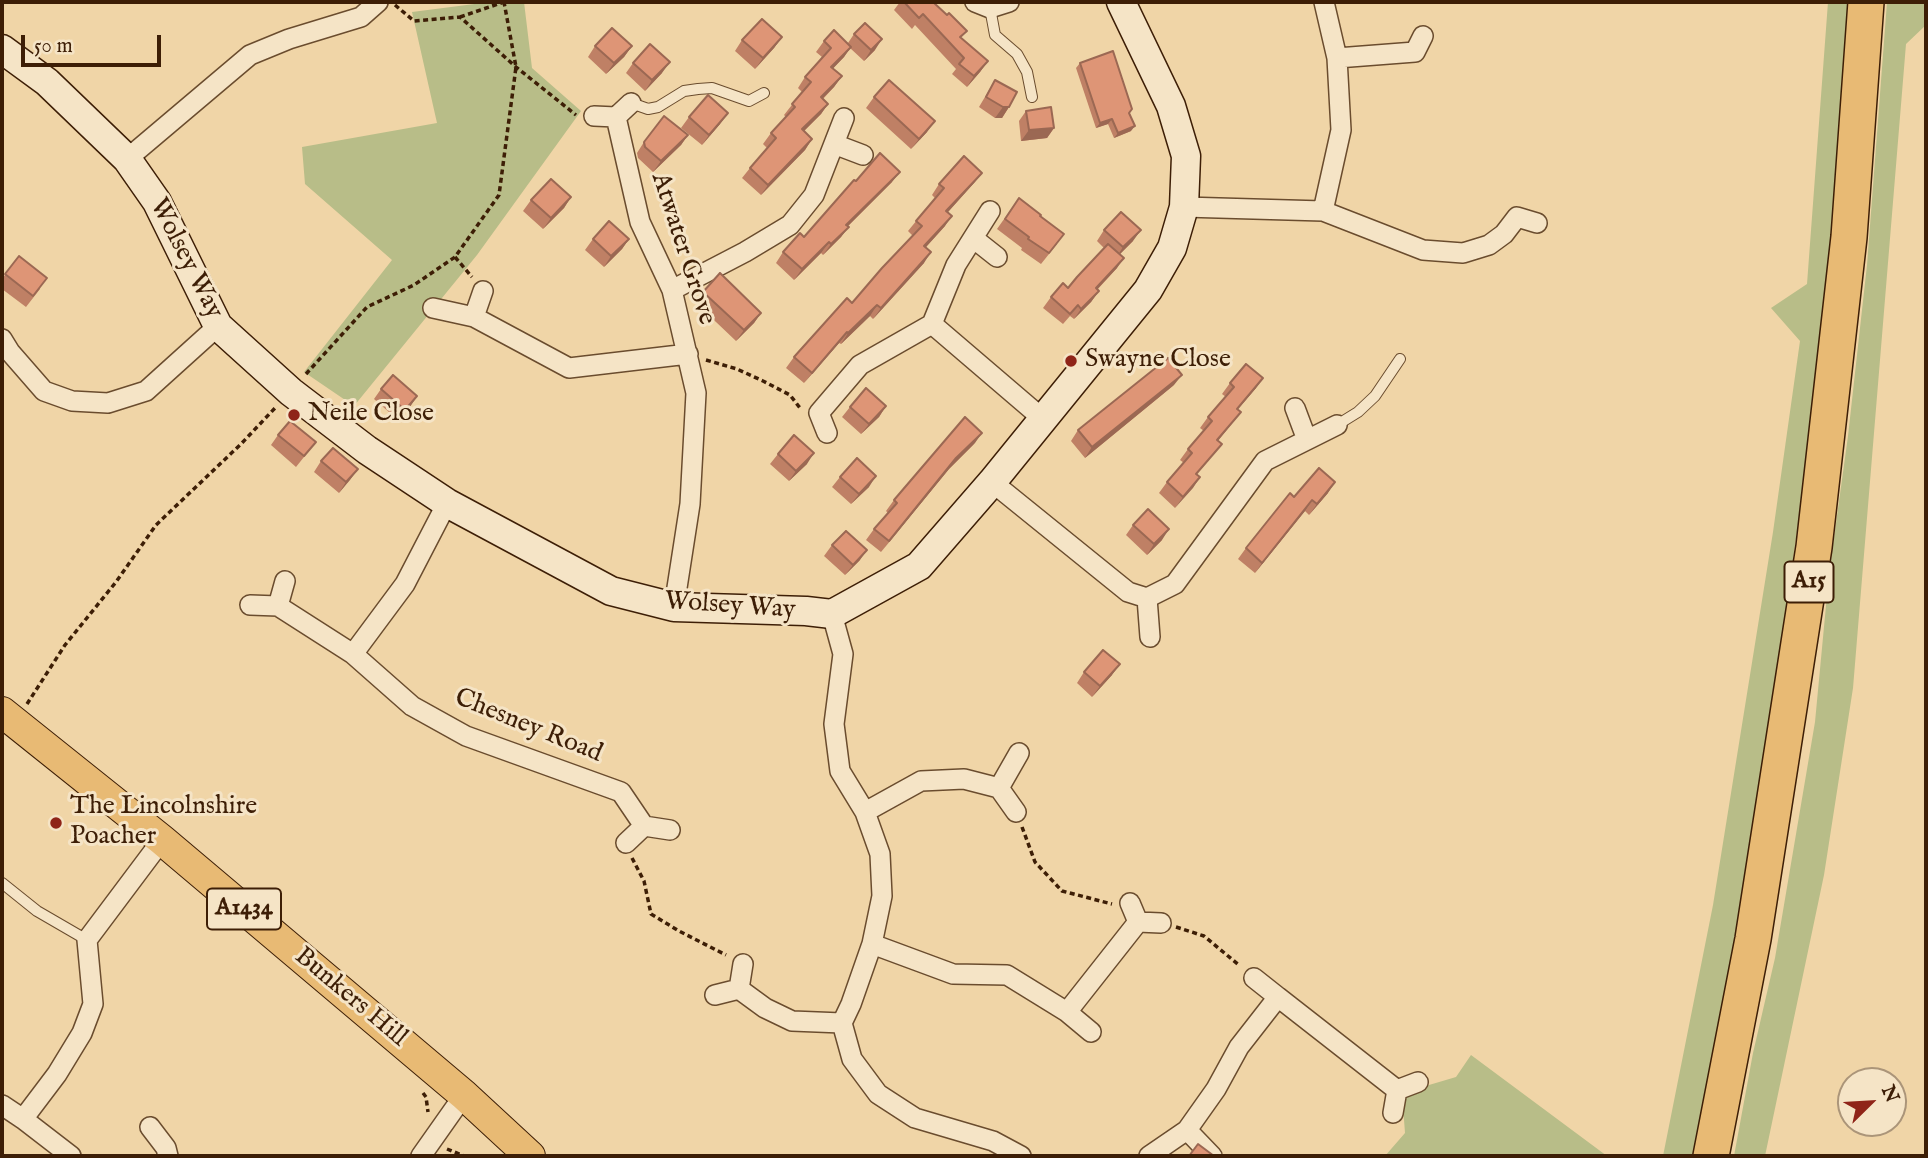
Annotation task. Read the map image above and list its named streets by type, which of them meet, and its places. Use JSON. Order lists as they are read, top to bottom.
{
  "streets": {
    "highway": ["A15"],
    "main road": ["A1434", "Bunkers Hill"],
    "street": ["Atwater Grove", "Wolsey Way", "Chesney Road"]
  },
  "crossings": [
    ["Atwater Grove", "Wolsey Way"]
  ],
  "places": ["Swayne Close", "Neile Close", "The Lincolnshire Poacher"],
  "scale_bar": "50 m",
  "north": "top right"
}
